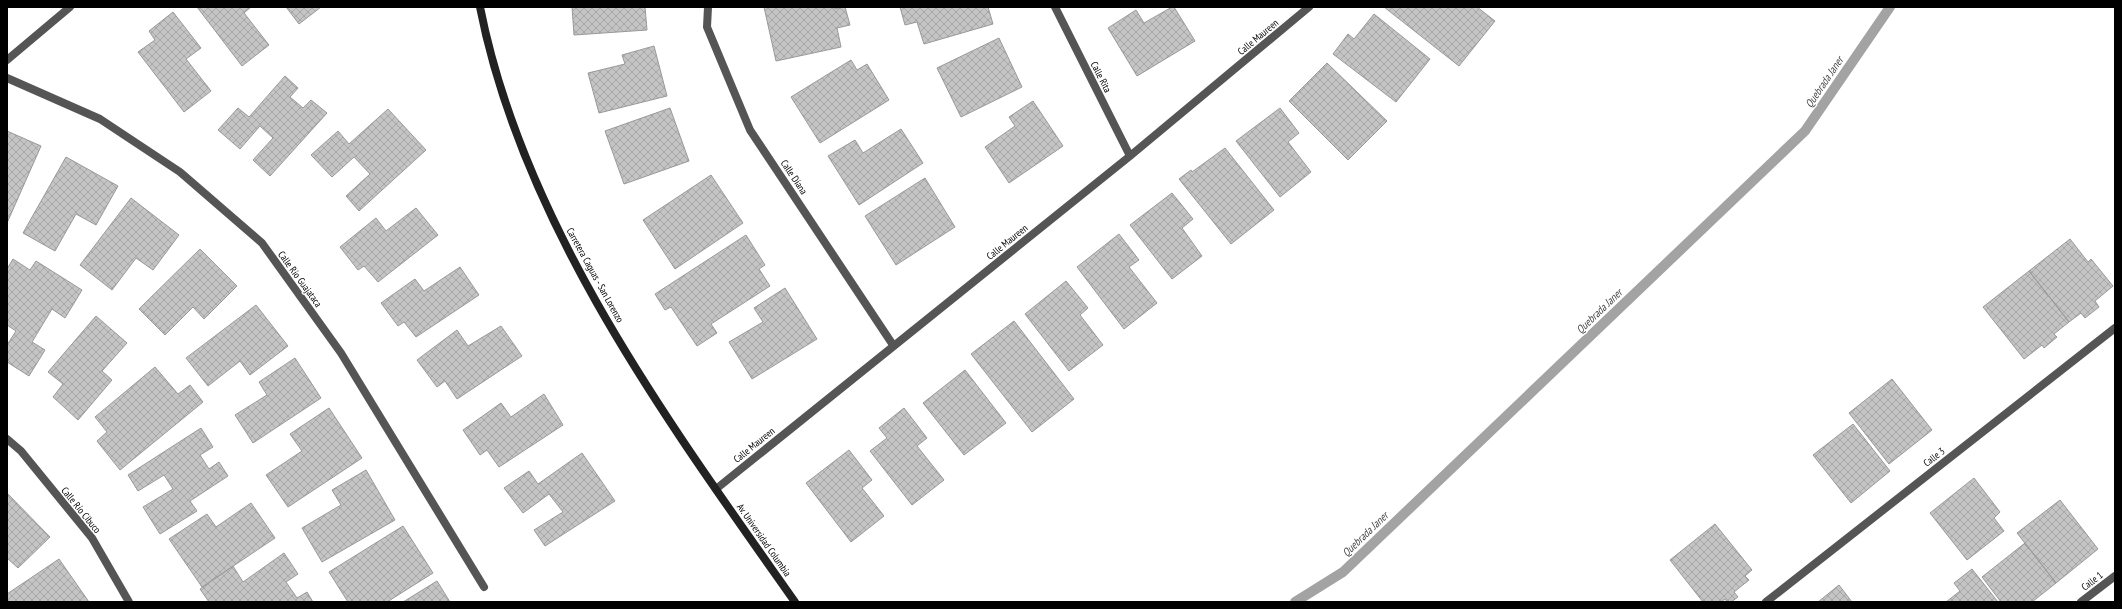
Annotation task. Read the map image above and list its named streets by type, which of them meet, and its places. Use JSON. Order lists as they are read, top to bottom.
{
  "streets": {
    "main road": ["Carretera Caguas - San Lorenzo", "Av. Universidad Columbia"],
    "street": [
      "Calle Maureen",
      "Calle Rita",
      "Calle Diana",
      "Calle Río Guajataca",
      "Calle 3",
      "Calle Río Cibuco",
      "Calle 1"
    ]
  },
  "crossings": [
    ["Calle Maureen", "Calle Rita"],
    ["Calle Maureen", "Calle Diana"],
    ["Calle Maureen", "Carretera Caguas - San Lorenzo"],
    ["Calle Maureen", "Av. Universidad Columbia"],
    ["Carretera Caguas - San Lorenzo", "Av. Universidad Columbia"]
  ],
  "water": ["Quebrada Janer"]
}
